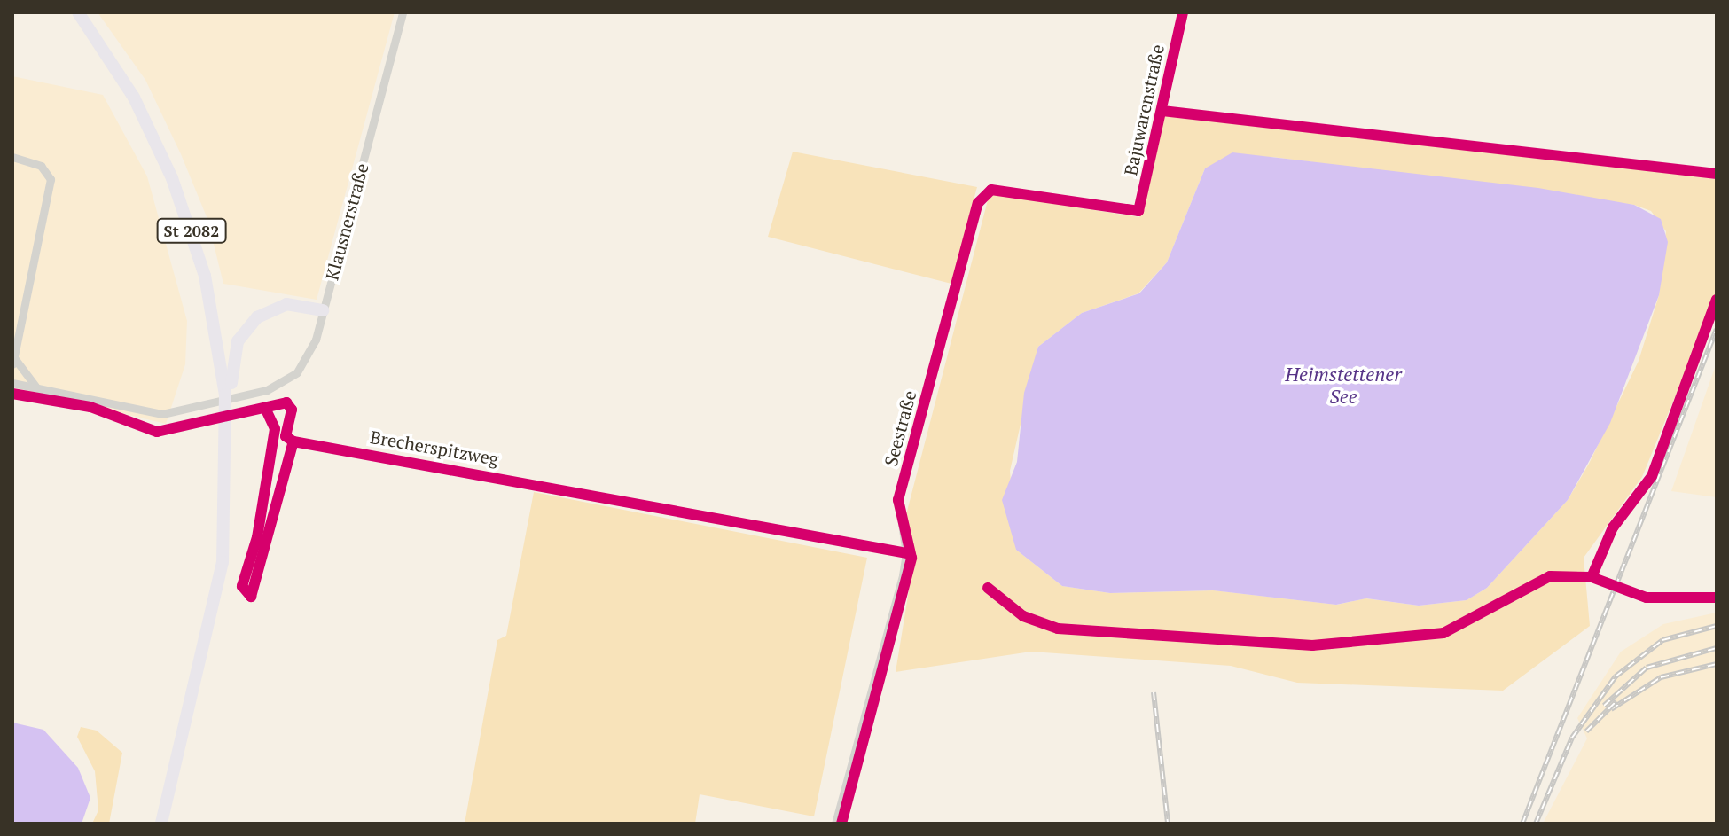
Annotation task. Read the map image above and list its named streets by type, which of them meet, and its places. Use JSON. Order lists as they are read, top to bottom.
{
  "streets": {
    "main road": ["St 2082"],
    "street": ["Bajuwarenstraße", "Klausnerstraße", "Seestraße"],
    "cycle path": ["Brecherspitzweg"]
  },
  "crossings": [
    ["Bajuwarenstraße", "Seestraße"]
  ],
  "water": ["Heimstettener See"]
}
